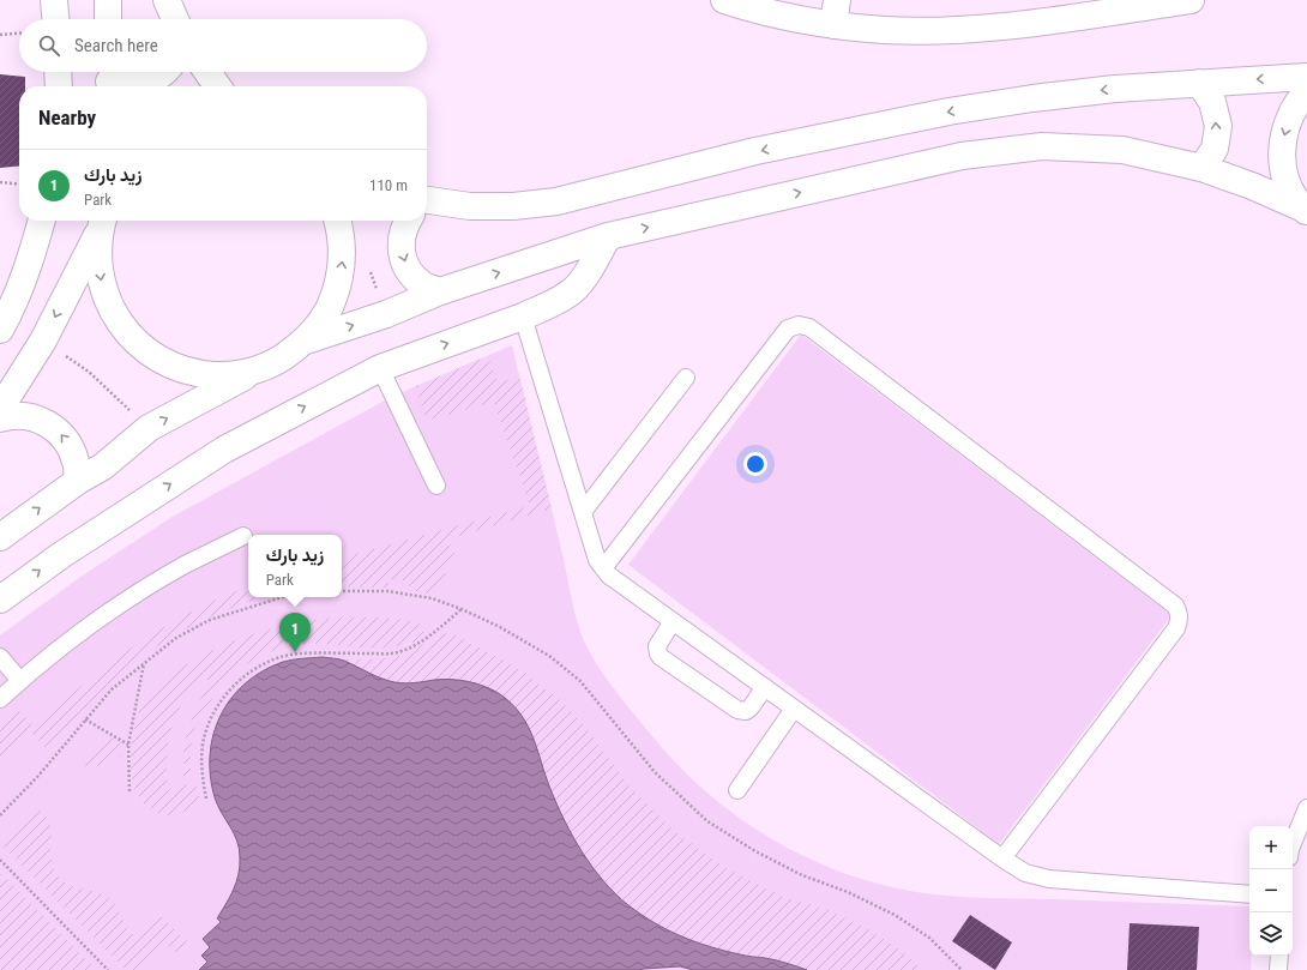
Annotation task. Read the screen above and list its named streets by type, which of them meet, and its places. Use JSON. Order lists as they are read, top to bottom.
{
  "page": {
    "search": "Search here",
    "heading": "Nearby",
    "list": [
      {
        "mark": "1",
        "name": "زيد بارك",
        "note": "Park",
        "value": "110 m"
      }
    ],
    "popup": ["زيد بارك", "Park"],
    "pins": "1",
    "map_buttons": ["+", "−"]
  }
}
